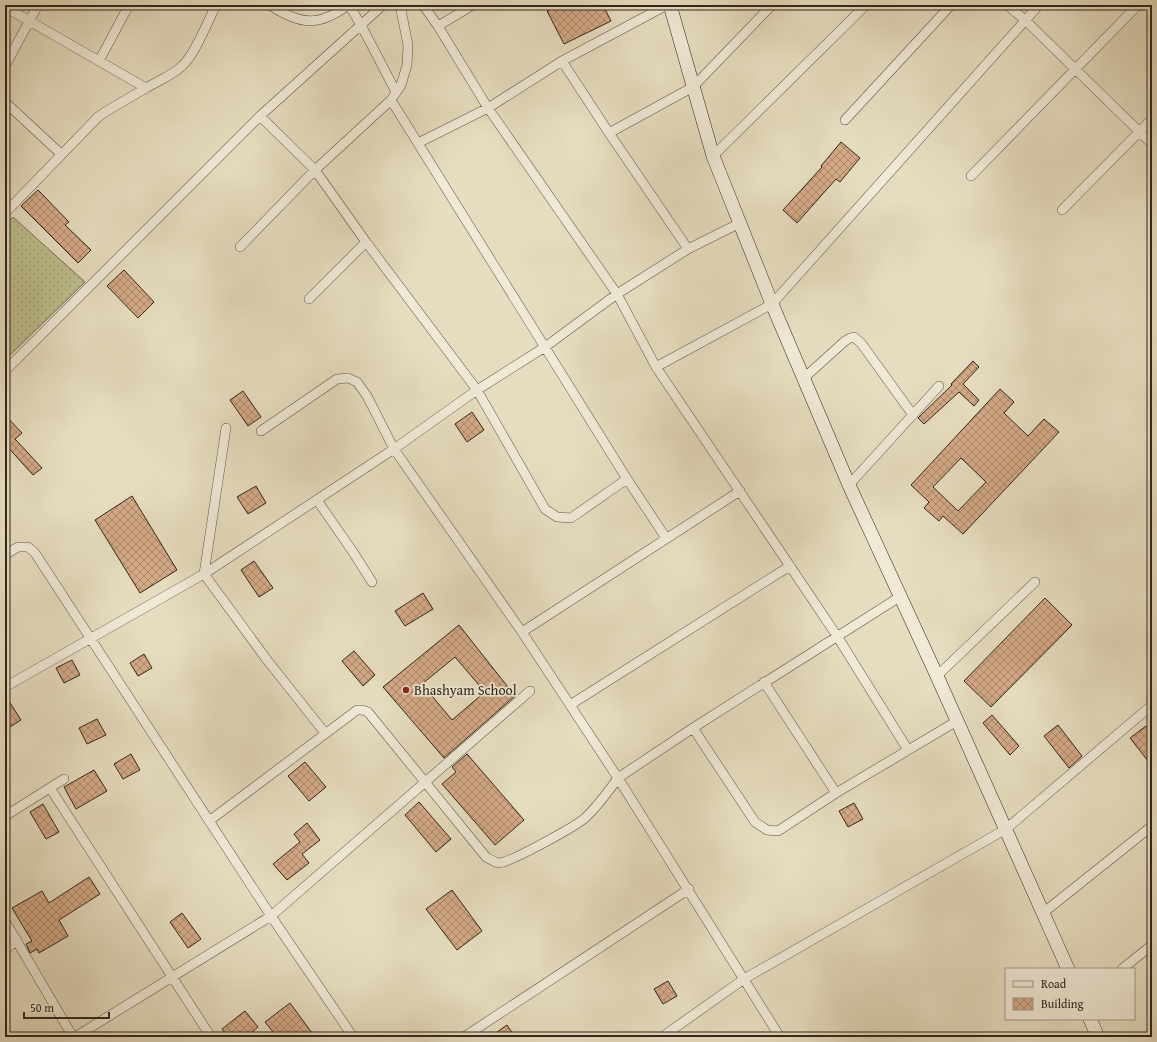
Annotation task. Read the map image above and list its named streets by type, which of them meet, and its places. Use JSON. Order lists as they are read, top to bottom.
{
  "places": ["Bhashyam School"],
  "legend": ["Road", "Building"],
  "scale_bar": "50 m"
}
